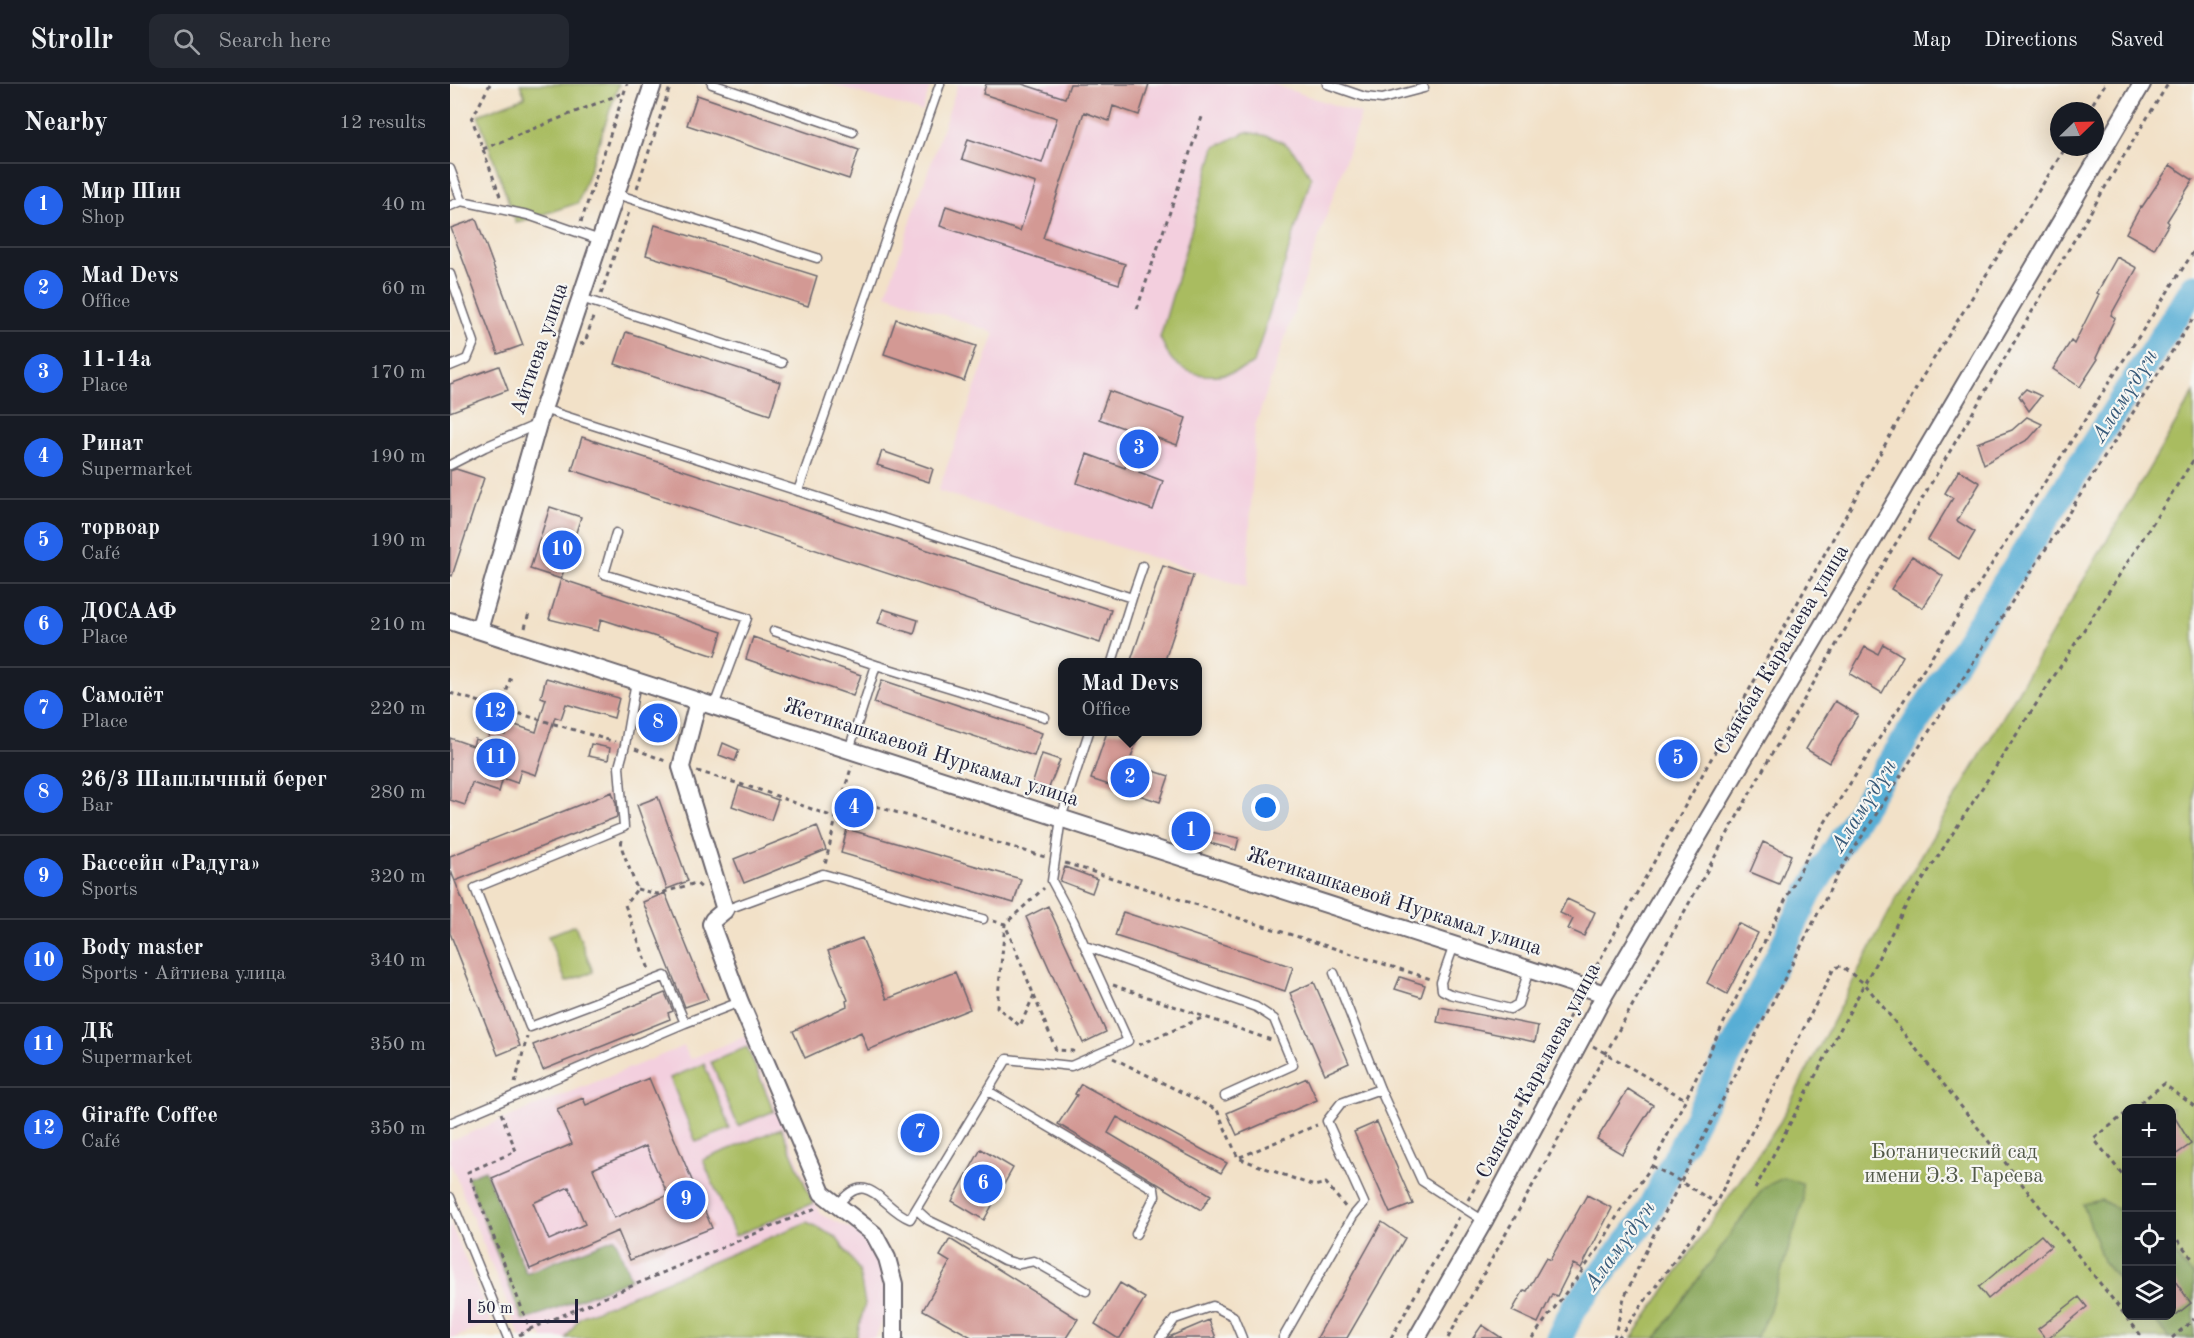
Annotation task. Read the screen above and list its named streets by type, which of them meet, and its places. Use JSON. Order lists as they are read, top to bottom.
{
  "streets": {
    "street": ["Айтиева улица", "Саякбая Каралаева улица", "Жетикашкаевой Нуркамал улица"]
  },
  "crossings": [
    ["Айтиева улица", "Жетикашкаевой Нуркамал улица"],
    ["Саякбая Каралаева улица", "Жетикашкаевой Нуркамал улица"]
  ],
  "water": ["Аламүдүн"],
  "parks": ["Ботанический сад имени Э.З. Гареева"],
  "scale_bar": "50 m",
  "north": "top right",
  "page": {
    "header": "Strollr",
    "search": "Search here",
    "nav": ["Map", "Directions", "Saved"],
    "heading": ["Nearby", "12 results"],
    "list": [
      {
        "mark": "1",
        "name": "Мир Шин",
        "note": "Shop",
        "value": "40 m"
      },
      {
        "mark": "2",
        "name": "Mad Devs",
        "note": "Office",
        "value": "60 m"
      },
      {
        "mark": "3",
        "name": "11-14а",
        "note": "Place",
        "value": "170 m"
      },
      {
        "mark": "4",
        "name": "Ринат",
        "note": "Supermarket",
        "value": "190 m"
      },
      {
        "mark": "5",
        "name": "торвоар",
        "note": "Café",
        "value": "190 m"
      },
      {
        "mark": "6",
        "name": "ДОСААФ",
        "note": "Place",
        "value": "210 m"
      },
      {
        "mark": "7",
        "name": "Самолёт",
        "note": "Place",
        "value": "220 m"
      },
      {
        "mark": "8",
        "name": "26/3 Шашлычный берег",
        "note": "Bar",
        "value": "280 m"
      },
      {
        "mark": "9",
        "name": "Бассейн «Радуга»",
        "note": "Sports",
        "value": "320 m"
      },
      {
        "mark": "10",
        "name": "Body master",
        "note": "Sports · Айтиева улица",
        "value": "340 m"
      },
      {
        "mark": "11",
        "name": "ДК",
        "note": "Supermarket",
        "value": "350 m"
      },
      {
        "mark": "12",
        "name": "Giraffe Coffee",
        "note": "Café",
        "value": "350 m"
      }
    ],
    "pins": [
      "3",
      "10",
      "12",
      "8",
      "11",
      "5",
      "2",
      "4",
      "1",
      "7",
      "6",
      "9"
    ],
    "popup": ["Mad Devs", "Office"],
    "map_buttons": ["+", "−"],
    "scale": "50 m"
  }
}
